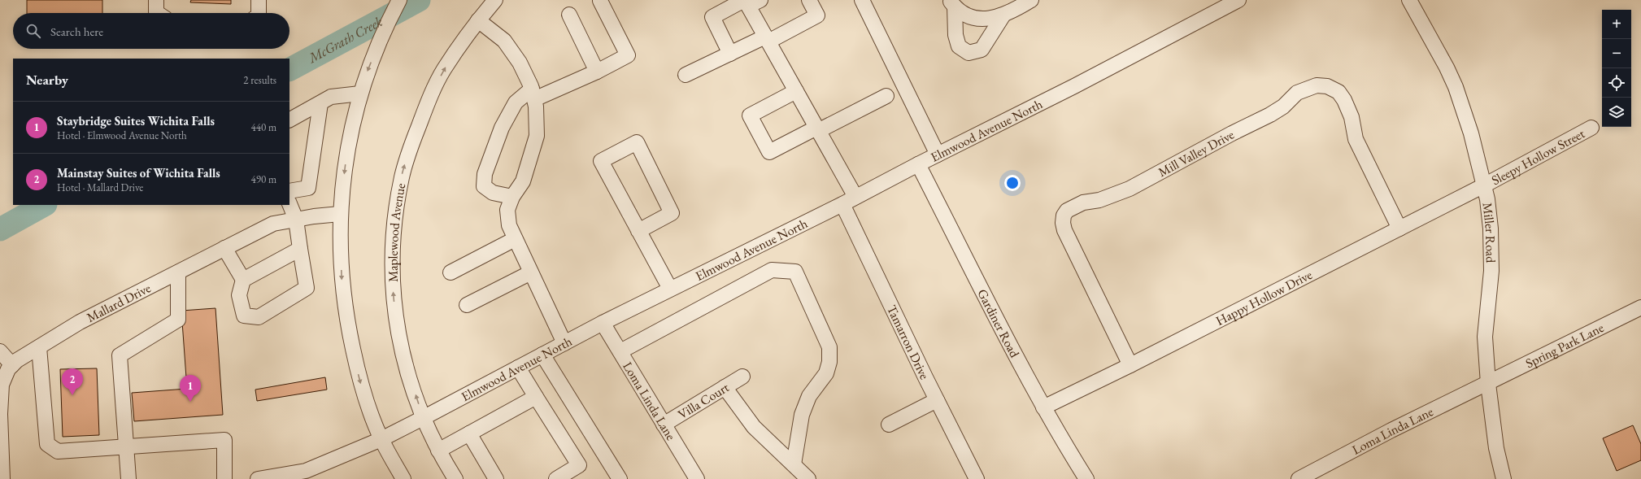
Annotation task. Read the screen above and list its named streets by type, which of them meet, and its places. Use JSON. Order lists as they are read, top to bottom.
{
  "streets": {
    "street": [
      "Elmwood Avenue North",
      "Mill Valley Drive",
      "Sleepy Hollow Street",
      "Maplewood Avenue",
      "Miller Road",
      "Happy Hollow Drive",
      "Mallard Drive",
      "Gardiner Road",
      "Tamarron Drive",
      "Spring Park Lane",
      "Villa Court",
      "Loma Linda Lane"
    ]
  },
  "crossings": [
    ["Elmwood Avenue North", "Maplewood Avenue"],
    ["Elmwood Avenue North", "Gardiner Road"],
    ["Elmwood Avenue North", "Tamarron Drive"],
    ["Elmwood Avenue North", "Loma Linda Lane"],
    ["Mill Valley Drive", "Happy Hollow Drive"],
    ["Sleepy Hollow Street", "Miller Road"],
    ["Sleepy Hollow Street", "Happy Hollow Drive"],
    ["Miller Road", "Happy Hollow Drive"],
    ["Miller Road", "Spring Park Lane"],
    ["Miller Road", "Loma Linda Lane"],
    ["Happy Hollow Drive", "Gardiner Road"],
    ["Spring Park Lane", "Loma Linda Lane"],
    ["Villa Court", "Loma Linda Lane"]
  ],
  "water": ["McGrath Creek"],
  "page": {
    "map_buttons": ["+", "−"],
    "search": "Search here",
    "heading": ["Nearby", "2 results"],
    "list": [
      {
        "mark": "1",
        "name": "Staybridge Suites Wichita Falls",
        "note": "Hotel · Elmwood Avenue North",
        "value": "440 m"
      },
      {
        "mark": "2",
        "name": "Mainstay Suites of Wichita Falls",
        "note": "Hotel · Mallard Drive",
        "value": "490 m"
      }
    ],
    "pins": ["2", "1"]
  }
}
